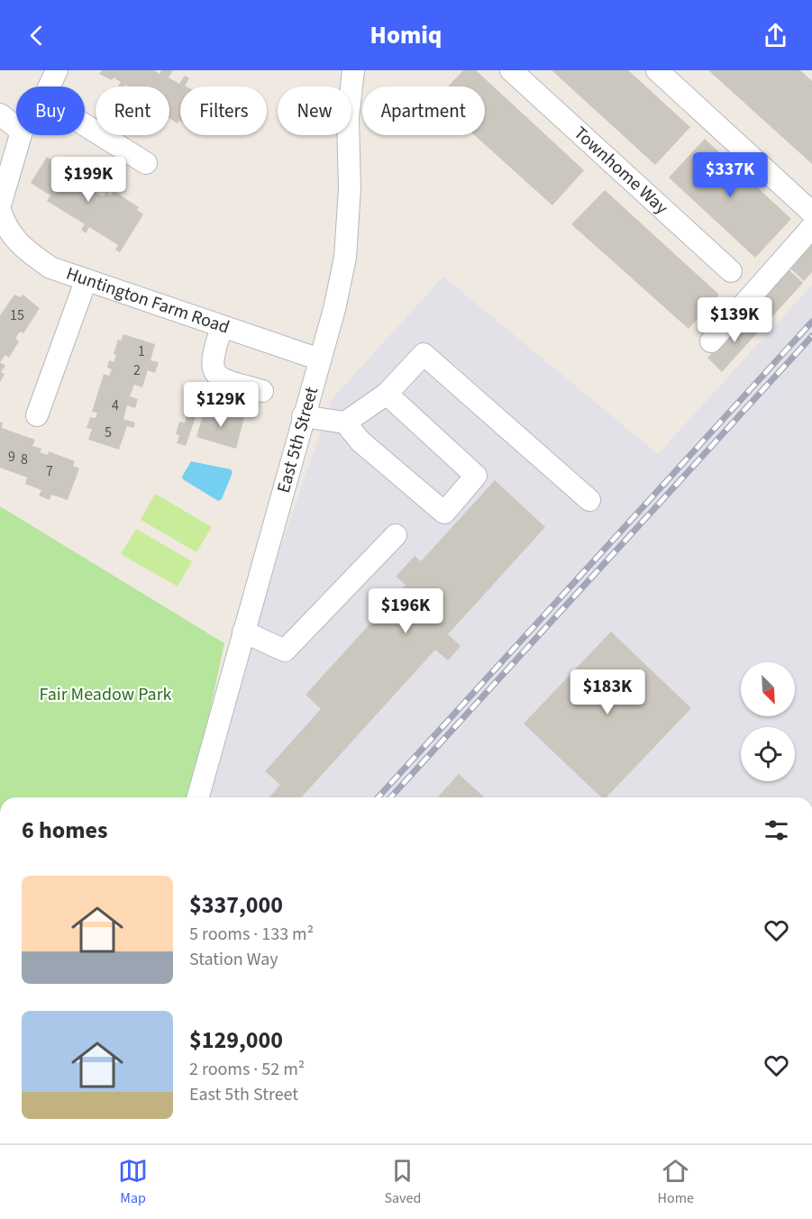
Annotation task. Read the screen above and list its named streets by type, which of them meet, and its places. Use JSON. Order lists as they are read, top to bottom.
{
  "streets": {
    "street": ["Townhome Way", "Huntington Farm Road", "East 5th Street"]
  },
  "crossings": [
    ["Huntington Farm Road", "East 5th Street"]
  ],
  "parks": ["Fair Meadow Park"],
  "house_numbers": [
    "15",
    "1",
    "2",
    "4",
    "5",
    "9",
    "8",
    "7"
  ],
  "north": "bottom right",
  "page": {
    "header": "Homiq",
    "chip": [
      "Buy",
      "Rent",
      "Filters",
      "New",
      "Apartment"
    ],
    "price": [
      "$337K",
      "$199K",
      "$139K",
      "$129K",
      "$196K",
      "$183K"
    ],
    "heading": "6 homes",
    "list": [
      {
        "name": "$337,000",
        "note": "5 rooms · 133 m² · Station Way"
      },
      {
        "name": "$129,000",
        "note": "2 rooms · 52 m² · East 5th Street"
      }
    ],
    "tabs": ["Map", "Saved", "Home"]
  }
}
